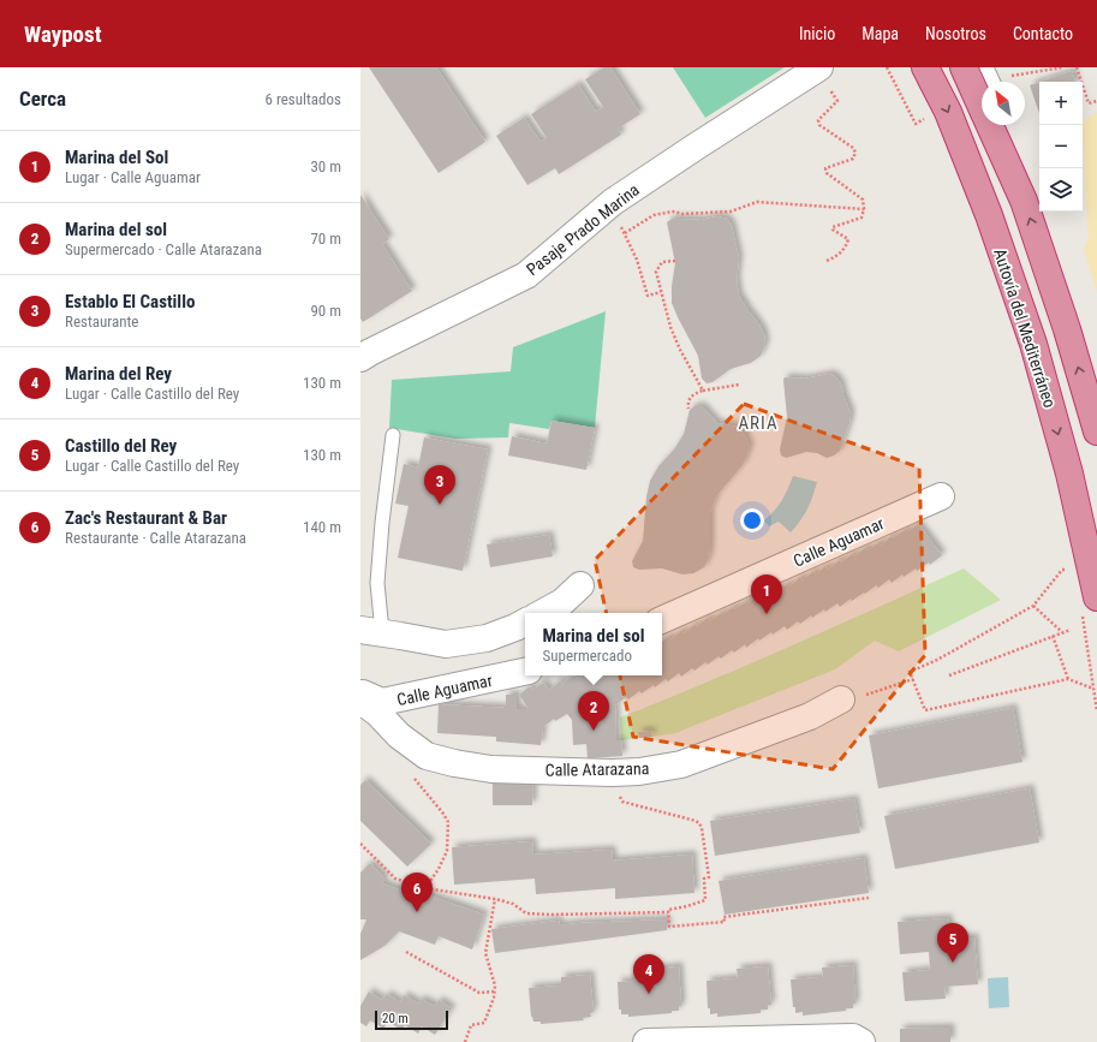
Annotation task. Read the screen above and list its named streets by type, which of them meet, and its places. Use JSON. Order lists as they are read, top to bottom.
{
  "streets": {
    "highway": ["Autovía del Mediterráneo"],
    "street": ["Pasaje Prado Marina", "Calle Aguamar", "Calle Atarazana"]
  },
  "districts": ["ARIA"],
  "scale_bar": "20 m",
  "north": "top left",
  "page": {
    "header": "Waypost",
    "nav": [
      "Inicio",
      "Mapa",
      "Nosotros",
      "Contacto"
    ],
    "heading": ["Cerca", "6 resultados"],
    "map_buttons": ["+", "−"],
    "list": [
      {
        "mark": "1",
        "name": "Marina del Sol",
        "note": "Lugar · Calle Aguamar",
        "value": "30 m"
      },
      {
        "mark": "2",
        "name": "Marina del sol",
        "note": "Supermercado · Calle Atarazana",
        "value": "70 m"
      },
      {
        "mark": "3",
        "name": "Establo El Castillo",
        "note": "Restaurante",
        "value": "90 m"
      },
      {
        "mark": "4",
        "name": "Marina del Rey",
        "note": "Lugar · Calle Castillo del Rey",
        "value": "130 m"
      },
      {
        "mark": "5",
        "name": "Castillo del Rey",
        "note": "Lugar · Calle Castillo del Rey",
        "value": "130 m"
      },
      {
        "mark": "6",
        "name": "Zac's Restaurant & Bar",
        "note": "Restaurante · Calle Atarazana",
        "value": "140 m"
      }
    ],
    "pins": [
      "3",
      "1",
      "2",
      "6",
      "5",
      "4"
    ],
    "popup": ["Marina del sol", "Supermercado"],
    "scale": "20 m"
  }
}
